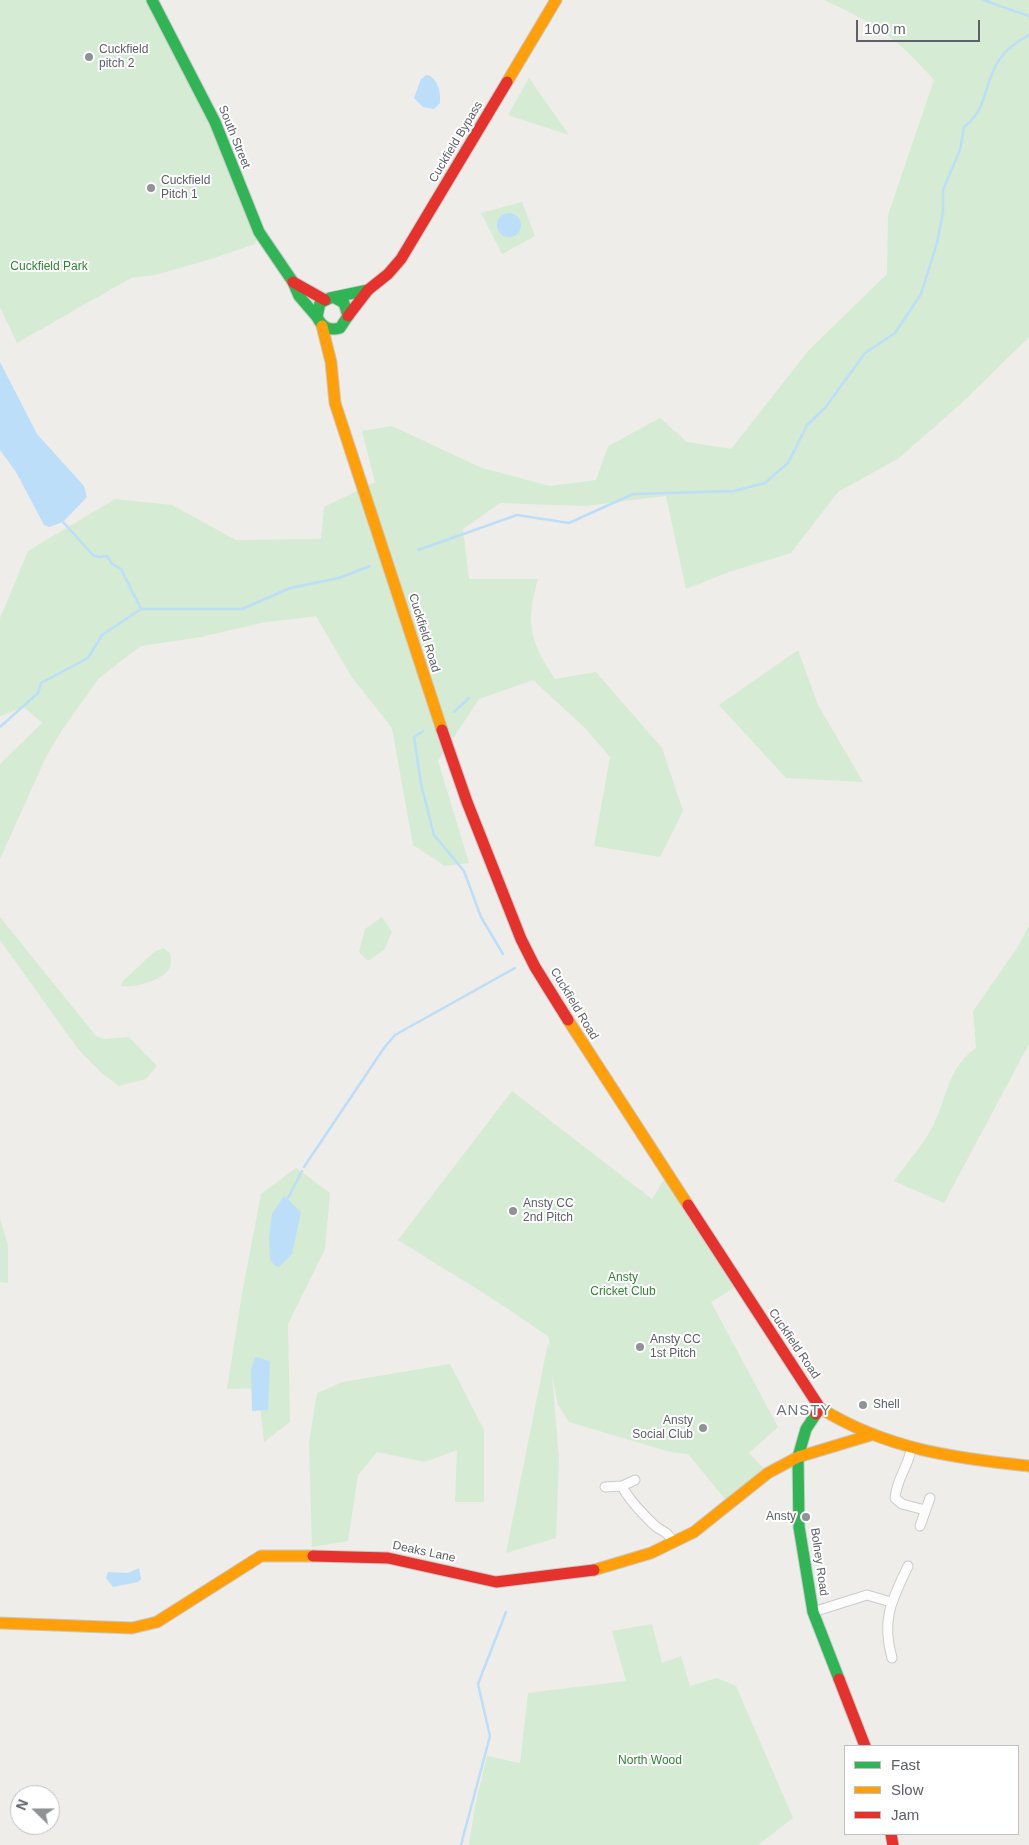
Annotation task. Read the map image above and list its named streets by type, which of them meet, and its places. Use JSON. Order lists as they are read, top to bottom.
{
  "streets": {
    "main road": [
      "South Street",
      "Cuckfield Bypass",
      "Cuckfield Road",
      "Deaks Lane",
      "Bolney Road"
    ]
  },
  "crossings": [
    ["South Street", "Cuckfield Bypass"],
    ["South Street", "Cuckfield Road"],
    ["Cuckfield Bypass", "Cuckfield Road"],
    ["Cuckfield Road", "Deaks Lane"],
    ["Cuckfield Road", "Bolney Road"],
    ["Deaks Lane", "Bolney Road"]
  ],
  "districts": ["ANSTY"],
  "parks": ["Cuckfield Park", "Ansty Cricket Club", "North Wood"],
  "places": [
    "Cuckfield pitch 2",
    "Cuckfield Pitch 1",
    "Ansty CC 2nd Pitch",
    "Ansty CC 1st Pitch",
    "Shell",
    "Ansty Social Club",
    "Ansty"
  ],
  "legend": ["Fast", "Slow", "Jam"],
  "scale_bar": "100 m",
  "north": "left"
}
